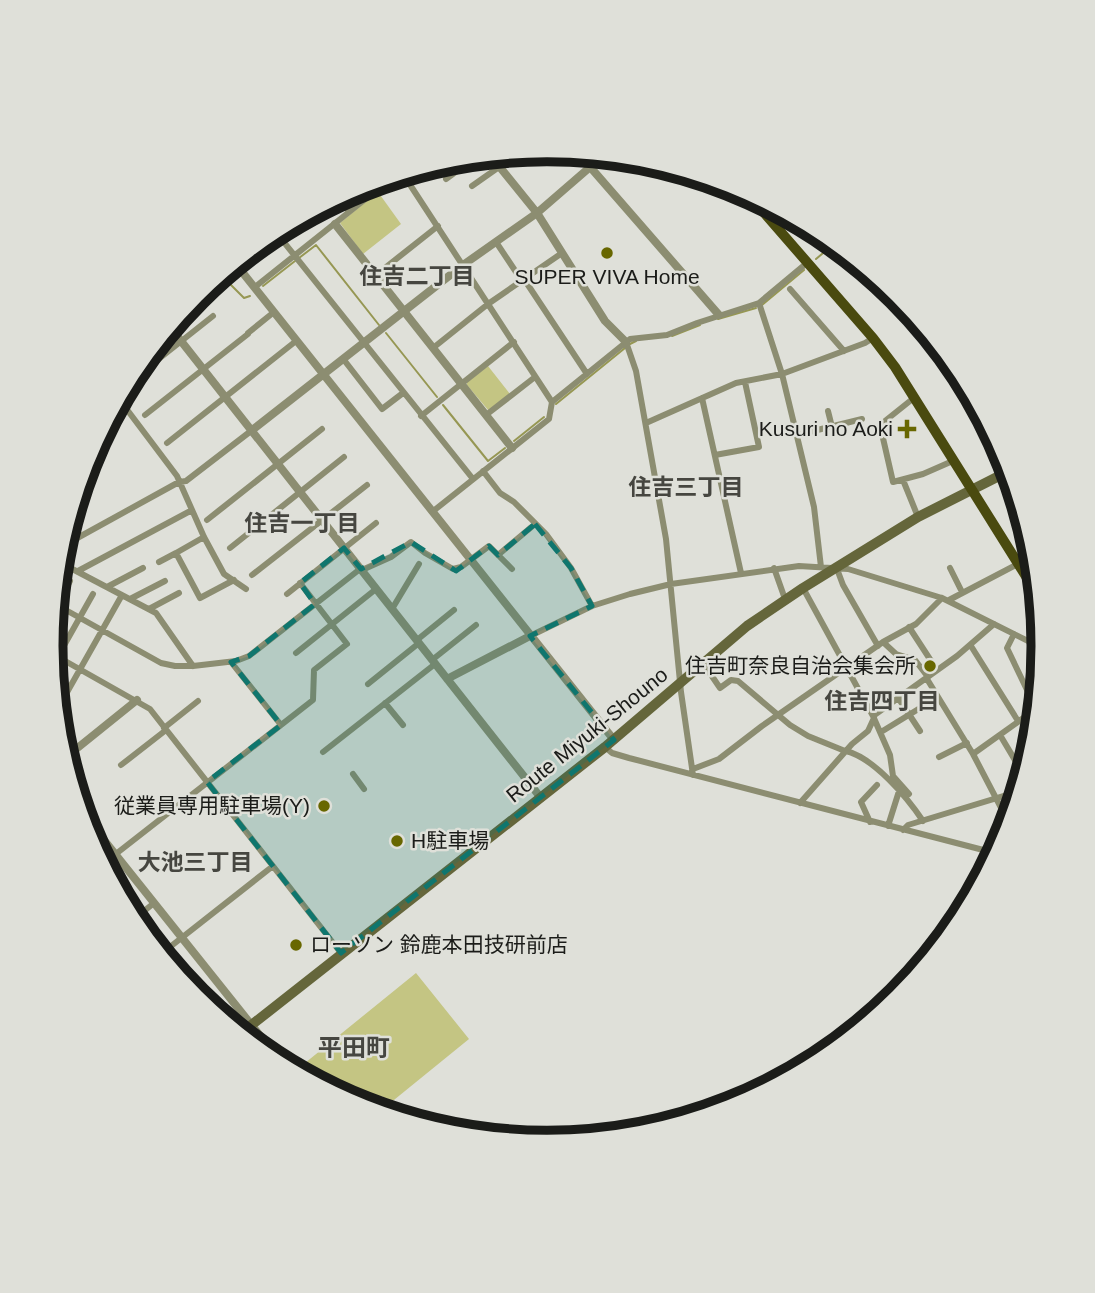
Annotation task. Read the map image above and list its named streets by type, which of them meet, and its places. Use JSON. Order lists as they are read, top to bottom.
{
  "streets": {
    "main road": ["Route Miyuki-Shouno"]
  },
  "districts": [
    "住吉二丁目",
    "住吉三丁目",
    "住吉一丁目",
    "住吉四丁目",
    "大池三丁目",
    "平田町"
  ],
  "places": {
    "other": [
      "SUPER VIVA Home",
      "住吉町奈良自治会集会所",
      "従業員専用駐車場(Y)",
      "H駐車場",
      "ローソン 鈴鹿本田技研前店"
    ],
    "health": ["Kusuri no Aoki"]
  }
}
